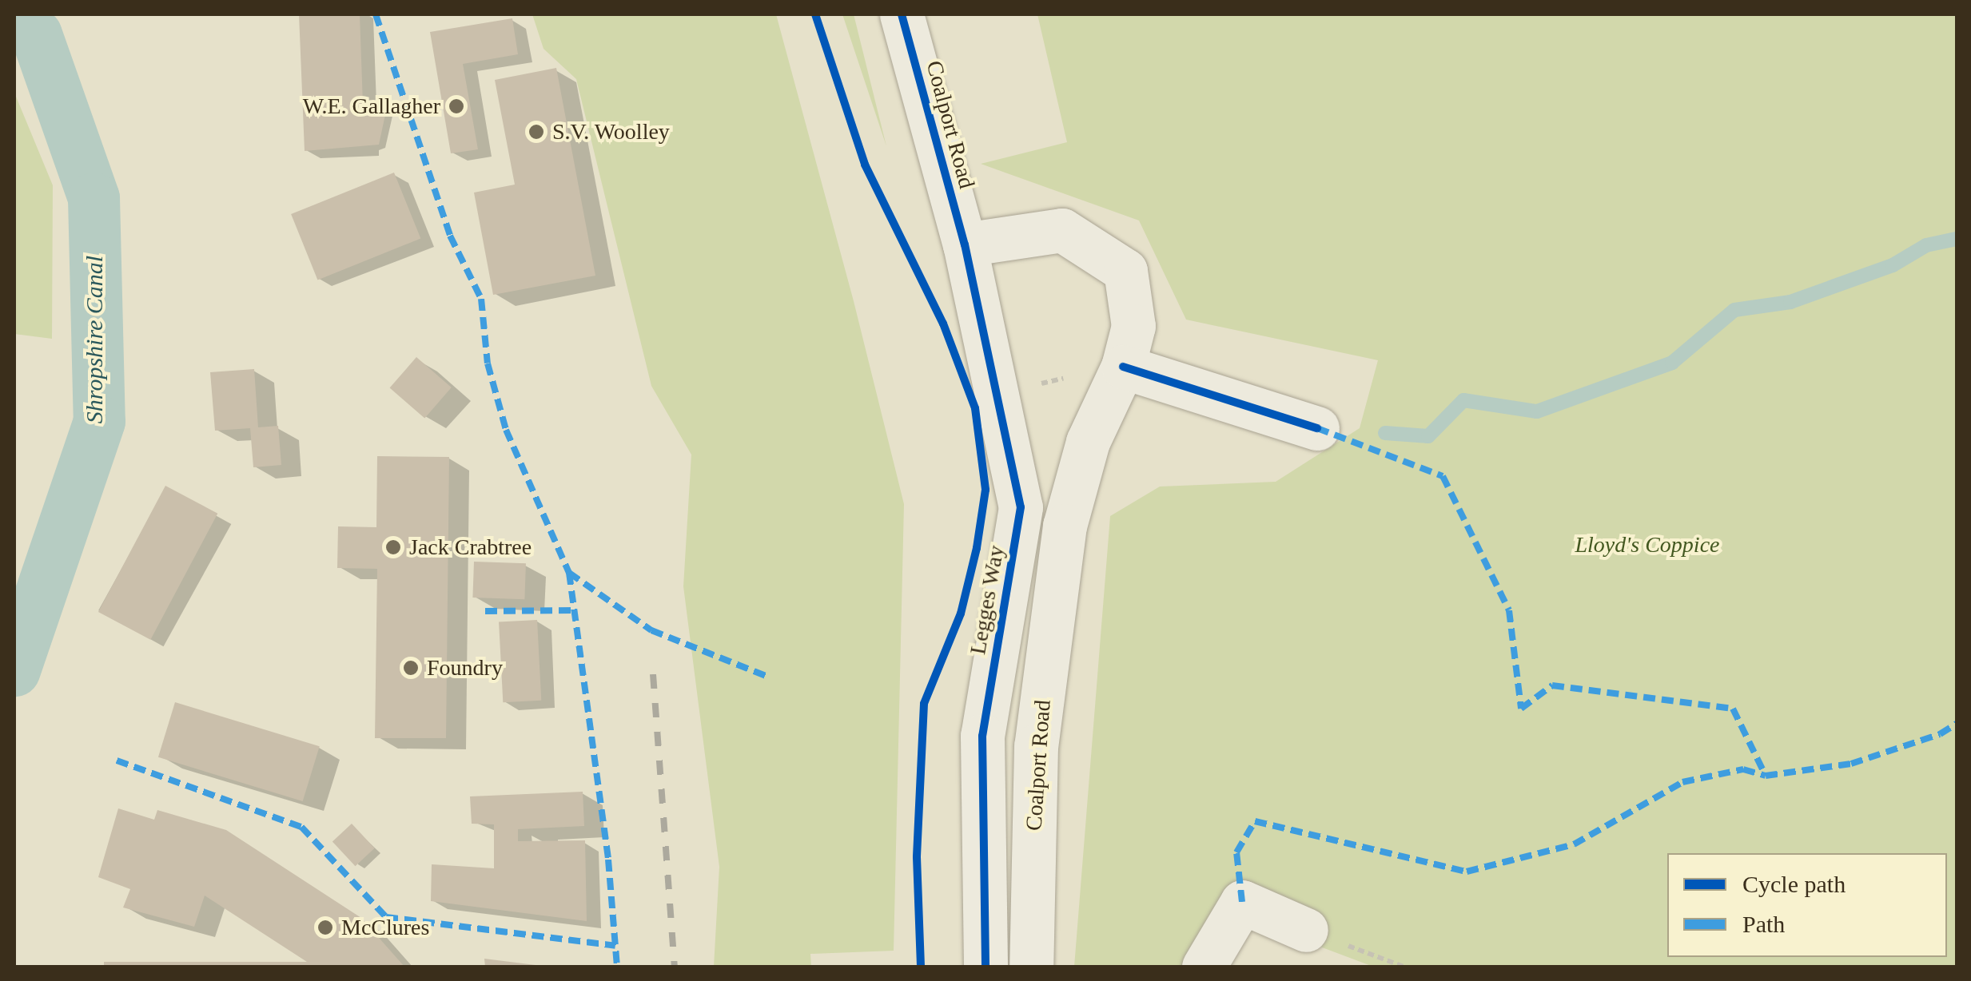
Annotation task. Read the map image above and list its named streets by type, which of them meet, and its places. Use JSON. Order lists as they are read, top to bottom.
{
  "streets": {
    "street": ["Coalport Road", "Legges Way"]
  },
  "crossings": [
    ["Coalport Road", "Legges Way"]
  ],
  "water": ["Shropshire Canal"],
  "parks": ["Lloyd's Coppice"],
  "places": [
    "W.E. Gallagher",
    "S.V. Woolley",
    "Jack Crabtree",
    "Foundry",
    "McClures"
  ],
  "legend": ["Cycle path", "Path"]
}
